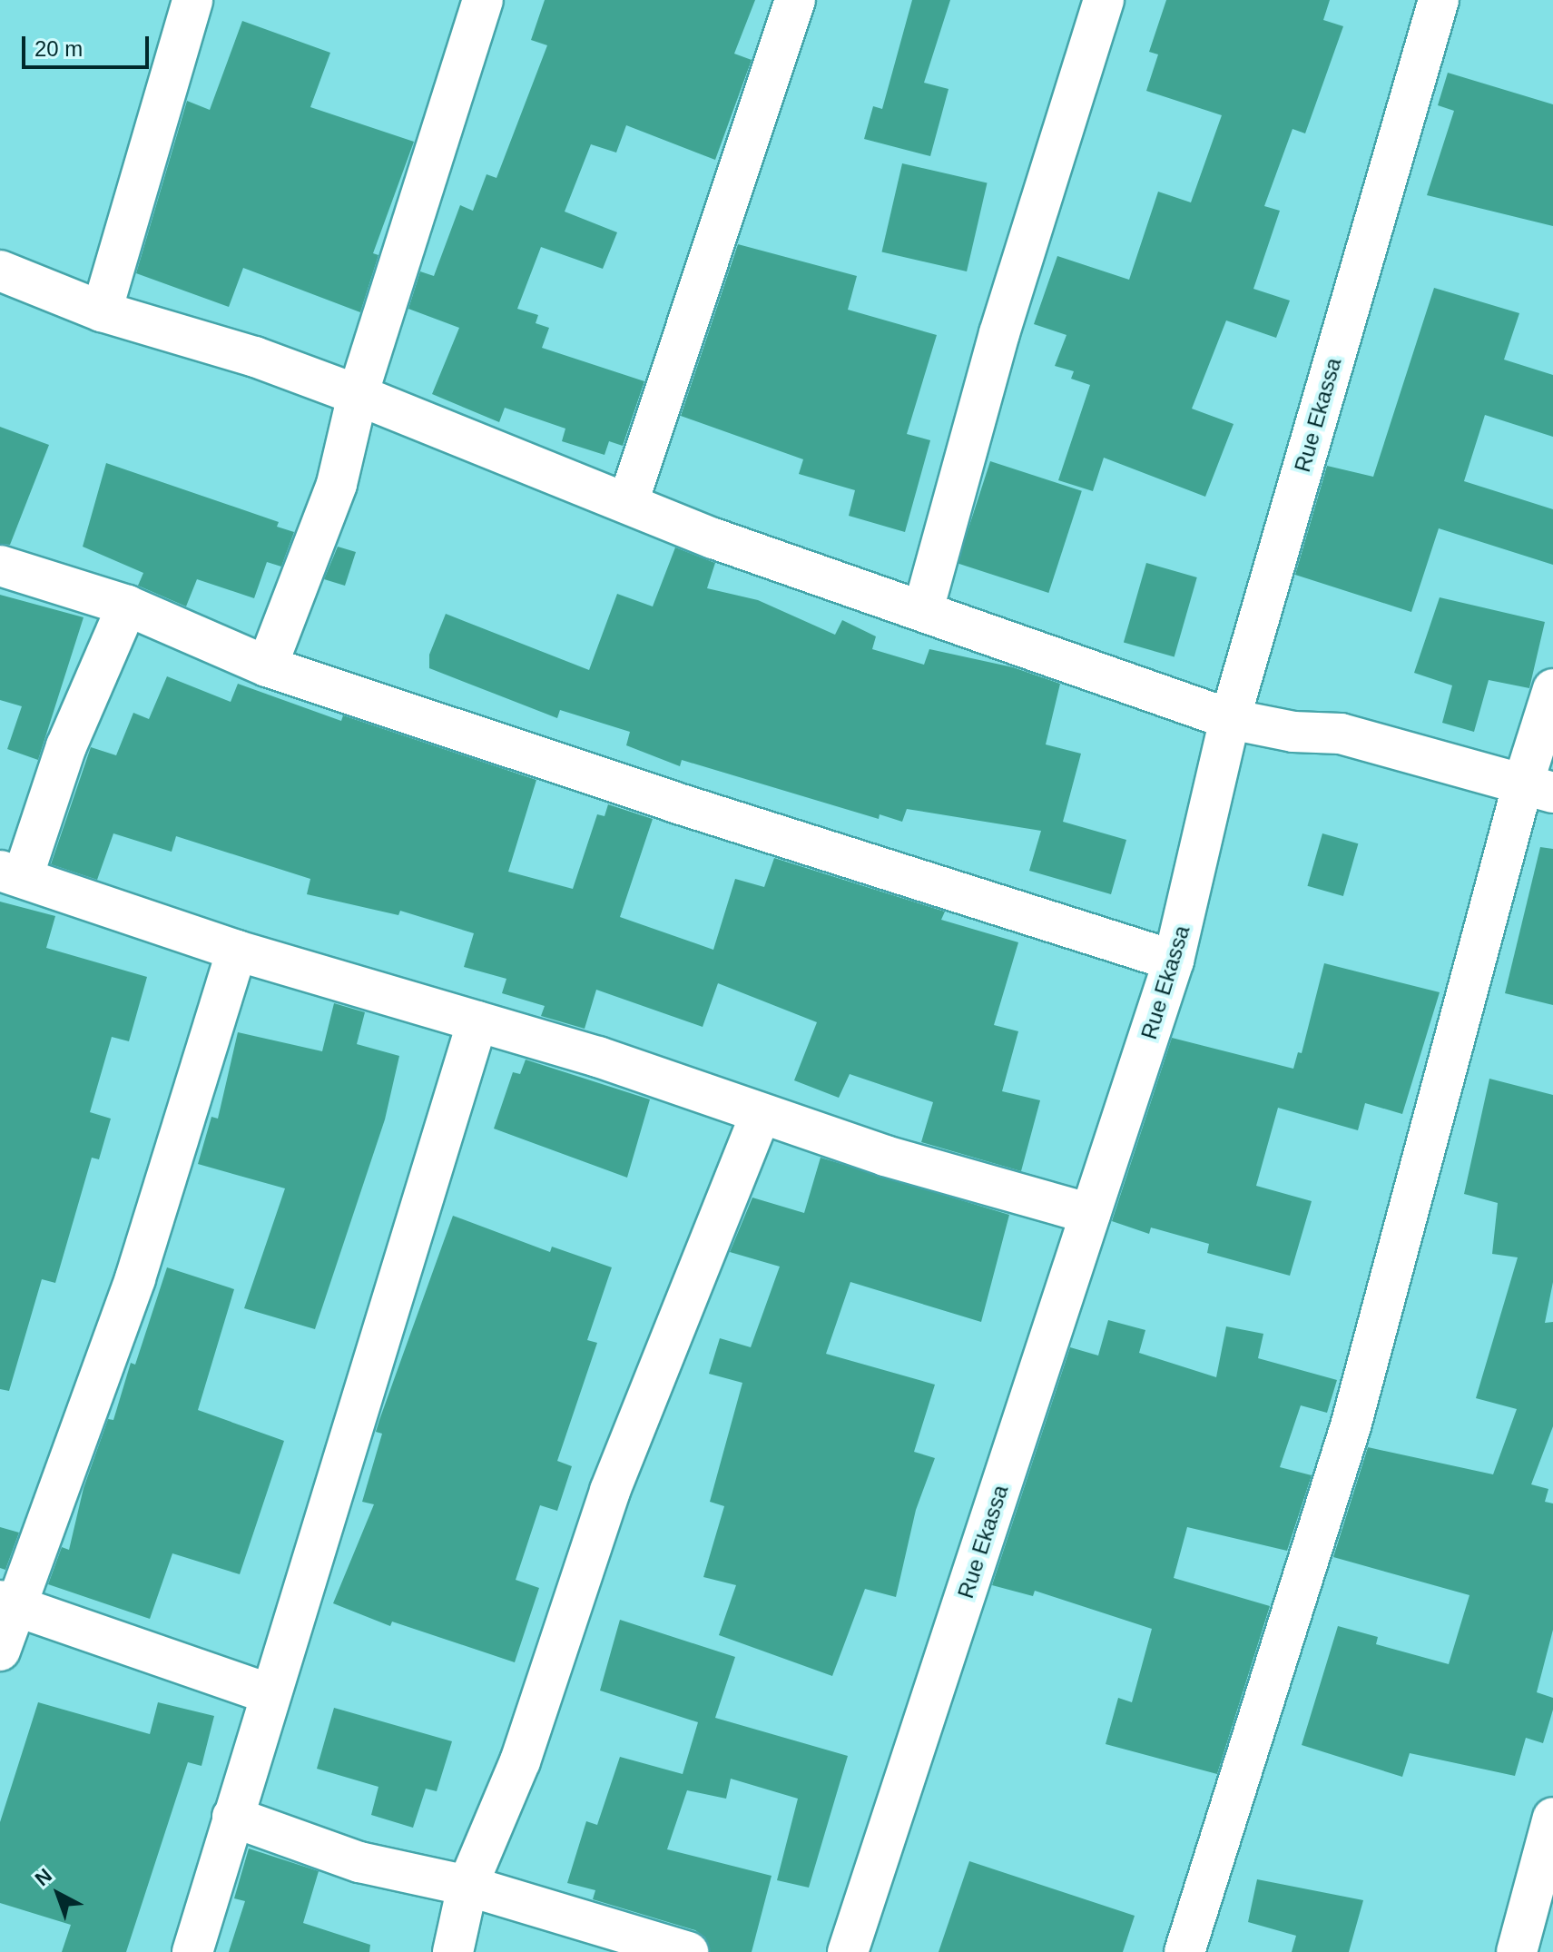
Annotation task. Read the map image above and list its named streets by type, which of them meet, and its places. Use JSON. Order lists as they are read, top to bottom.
{
  "streets": {
    "street": ["Rue Ekassa"]
  },
  "scale_bar": "20 m",
  "north": "top left"
}
